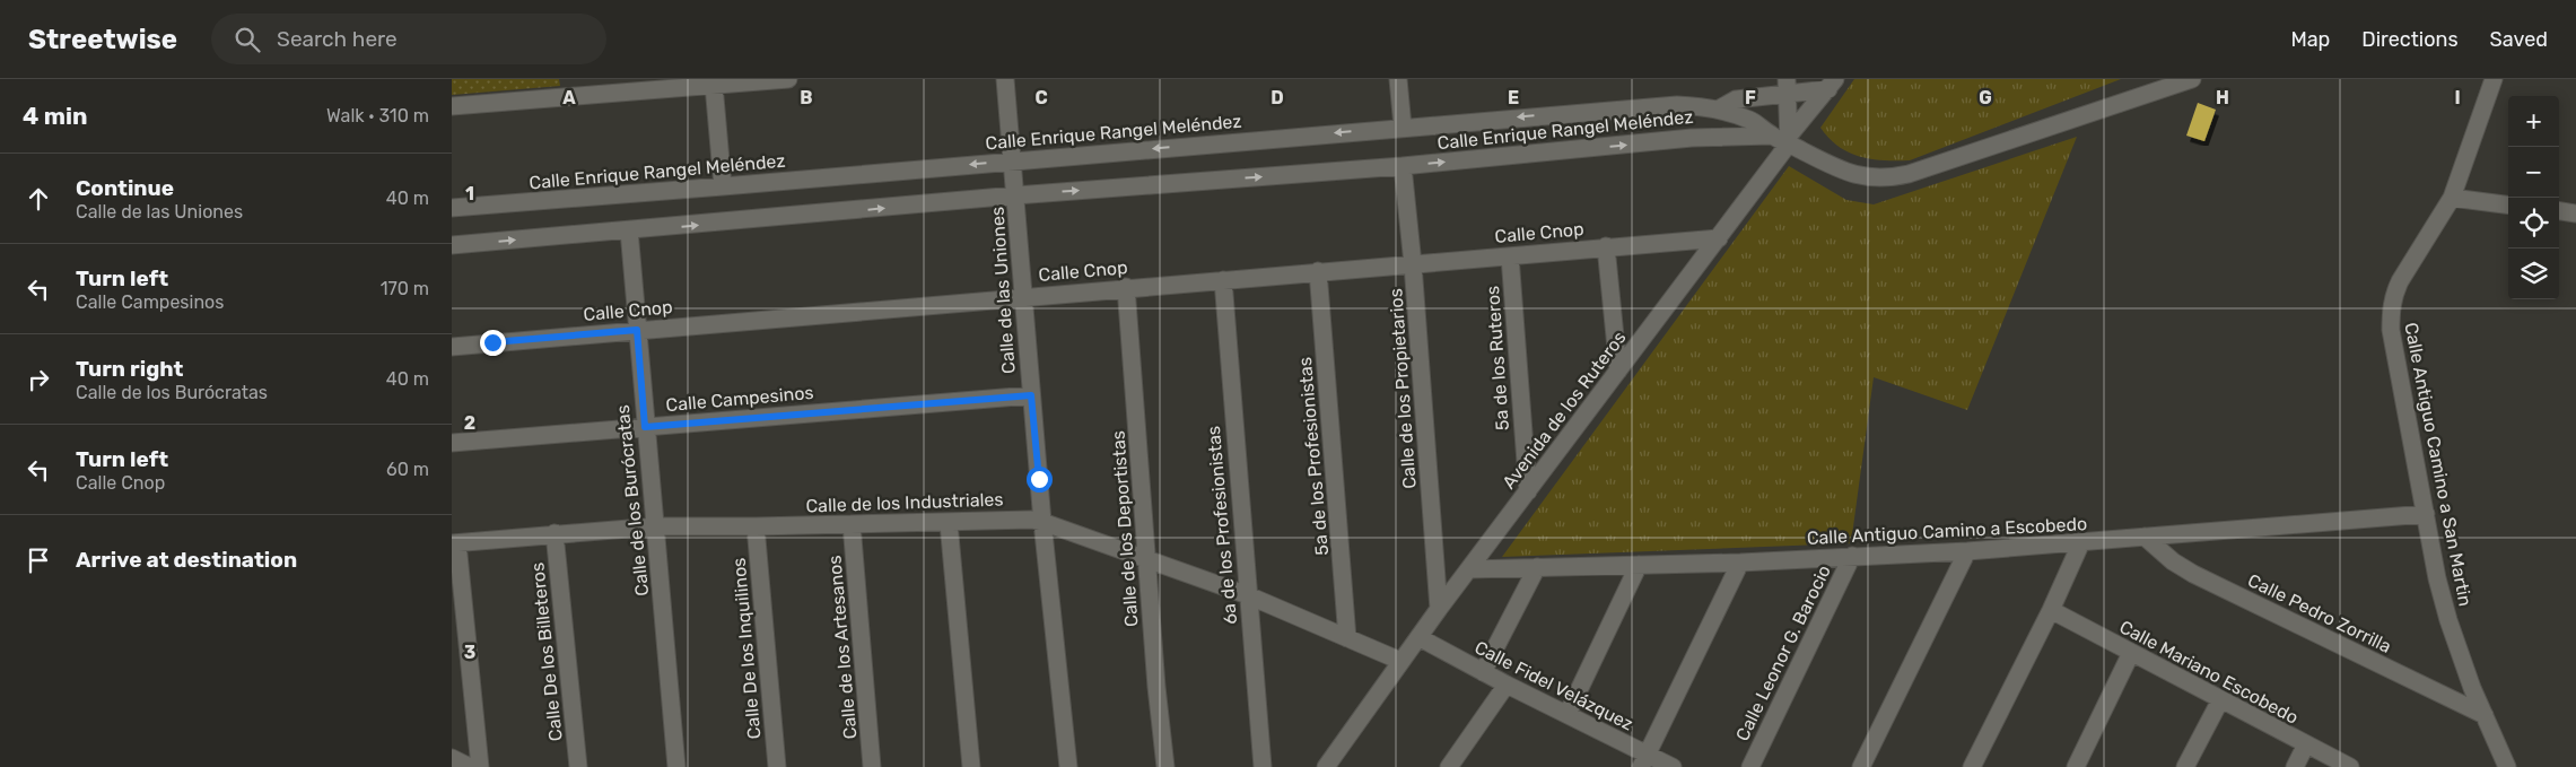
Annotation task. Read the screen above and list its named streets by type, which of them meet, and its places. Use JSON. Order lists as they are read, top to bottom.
{
  "streets": {
    "street": [
      "Calle Enrique Rangel Meléndez",
      "Calle Cnop",
      "Calle de las Uniones",
      "5a de los Ruteros",
      "Calle de los Propietarios",
      "Calle Campesinos",
      "Avenida de los Ruteros",
      "5a de los Profesionistas",
      "Calle Antiguo Camino a San Martin",
      "Calle de los Burócratas",
      "Calle de los Industriales",
      "6a de los Profesionistas",
      "Calle de los Deportistas",
      "Calle Antiguo Camino a Escobedo",
      "Calle Pedro Zorrilla",
      "Calle de los Artesanos",
      "Calle De los Inquilinos",
      "Calle De los Billeteros",
      "Calle Leonor G. Barocio",
      "Calle Mariano Escobedo",
      "Calle Fidel Velázquez"
    ]
  },
  "crossings": [
    ["Calle Enrique Rangel Meléndez", "Calle de las Uniones"],
    ["Calle Enrique Rangel Meléndez", "Calle de los Propietarios"],
    ["Calle Enrique Rangel Meléndez", "Avenida de los Ruteros"],
    ["Calle Enrique Rangel Meléndez", "Calle de los Burócratas"],
    ["Calle Cnop", "Calle de las Uniones"],
    ["Calle Cnop", "5a de los Ruteros"],
    ["Calle Cnop", "Calle de los Propietarios"],
    ["Calle Cnop", "Avenida de los Ruteros"],
    ["Calle Cnop", "5a de los Profesionistas"],
    ["Calle Cnop", "Calle de los Burócratas"],
    ["Calle Cnop", "6a de los Profesionistas"],
    ["Calle Cnop", "Calle de los Deportistas"],
    ["Calle de las Uniones", "Calle Campesinos"],
    ["Calle de las Uniones", "Calle de los Industriales"],
    ["5a de los Ruteros", "Avenida de los Ruteros"],
    ["Calle de los Propietarios", "Avenida de los Ruteros"],
    ["Calle Campesinos", "Calle de los Burócratas"],
    ["Avenida de los Ruteros", "Calle de los Industriales"],
    ["Avenida de los Ruteros", "Calle Antiguo Camino a Escobedo"],
    ["Avenida de los Ruteros", "Calle Fidel Velázquez"],
    ["5a de los Profesionistas", "Calle de los Industriales"],
    ["Calle Antiguo Camino a San Martin", "Calle Antiguo Camino a Escobedo"],
    ["Calle Antiguo Camino a San Martin", "Calle Pedro Zorrilla"],
    ["Calle de los Burócratas", "Calle de los Industriales"],
    ["Calle de los Industriales", "6a de los Profesionistas"],
    ["Calle de los Industriales", "Calle de los Deportistas"],
    ["Calle de los Industriales", "Calle de los Artesanos"],
    ["Calle de los Industriales", "Calle De los Inquilinos"],
    ["Calle de los Industriales", "Calle De los Billeteros"],
    ["Calle Antiguo Camino a Escobedo", "Calle Pedro Zorrilla"],
    ["Calle Antiguo Camino a Escobedo", "Calle Leonor G. Barocio"]
  ],
  "page": {
    "header": "Streetwise",
    "search": "Search here",
    "nav": ["Map", "Directions", "Saved"],
    "heading": ["4 min", "Walk · 310 m"],
    "map_buttons": ["+", "−"],
    "list": [
      ["Continue", "Calle de las Uniones", "40 m"],
      ["Turn left", "Calle Campesinos", "170 m"],
      ["Turn right", "Calle de los Burócratas", "40 m"],
      ["Turn left", "Calle Cnop", "60 m"],
      "Arrive at destination"
    ]
  },
  "grid": {
    "columns": [
      "A",
      "B",
      "C",
      "D",
      "E",
      "F",
      "G",
      "H",
      "I"
    ],
    "rows": ["1", "2", "3"]
  }
}
